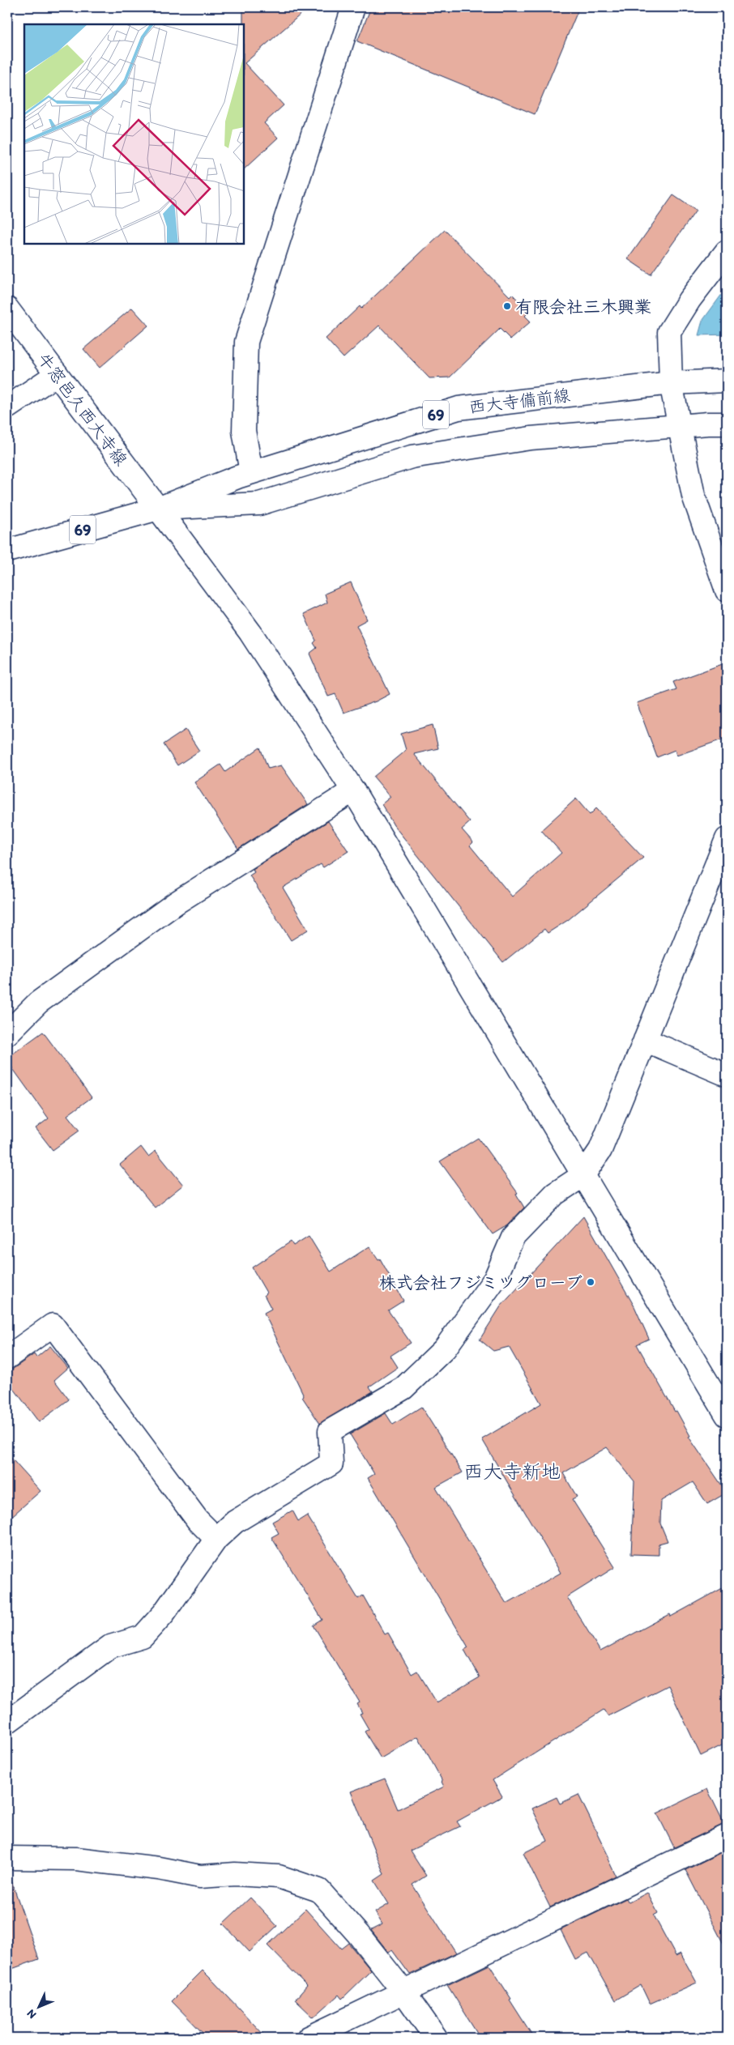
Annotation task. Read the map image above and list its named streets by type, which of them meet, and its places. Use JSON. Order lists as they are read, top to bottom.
{
  "streets": {
    "street": ["西大寺備前線", "牛窓邑久西大寺線", "69"]
  },
  "crossings": [
    ["西大寺備前線", "牛窓邑久西大寺線"]
  ],
  "districts": ["西大寺新地"],
  "places": ["有限会社三木興業", "株式会社フジミツグローブ"],
  "north": "bottom left"
}
